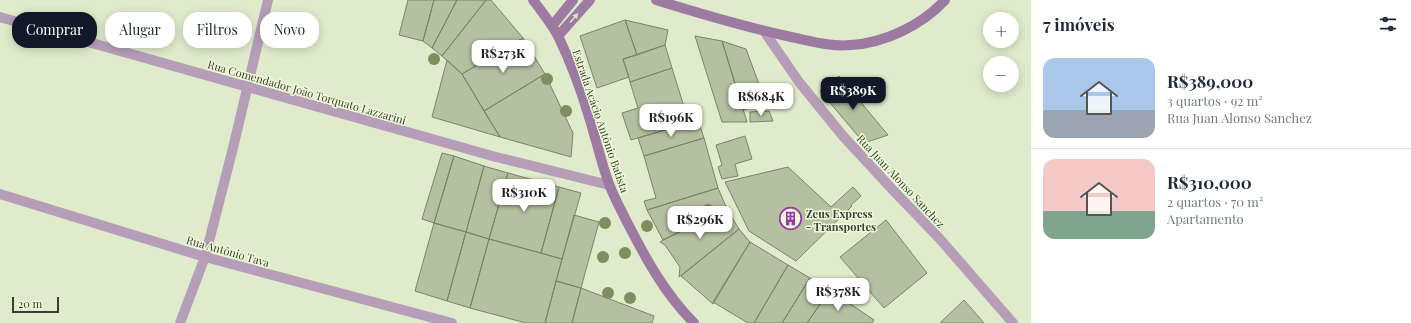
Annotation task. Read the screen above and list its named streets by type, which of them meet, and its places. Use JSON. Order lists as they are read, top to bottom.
{
  "streets": {
    "main road": ["Estrada Acácio Antônio Batista"],
    "street": ["Rua Comendador João Torquato Lazzarini", "Rua Juan Alonso Sanchez", "Rua Antônio Tava"]
  },
  "crossings": [
    ["Rua Comendador João Torquato Lazzarini", "Estrada Acácio Antônio Batista"]
  ],
  "places": {
    "building": ["Zeus Express - Transportes"]
  },
  "scale_bar": "20 m",
  "page": {
    "heading": "7 imóveis",
    "map_buttons": ["+", "−"],
    "chip": [
      "Comprar",
      "Alugar",
      "Filtros",
      "Novo"
    ],
    "price": [
      "R$273K",
      "R$389K",
      "R$684K",
      "R$196K",
      "R$310K",
      "R$296K",
      "R$378K"
    ],
    "list": [
      {
        "name": "R$389,000",
        "note": "3 quartos · 92 m² · Rua Juan Alonso Sanchez"
      },
      {
        "name": "R$310,000",
        "note": "2 quartos · 70 m² · Apartamento"
      }
    ],
    "scale": "20 m"
  }
}
